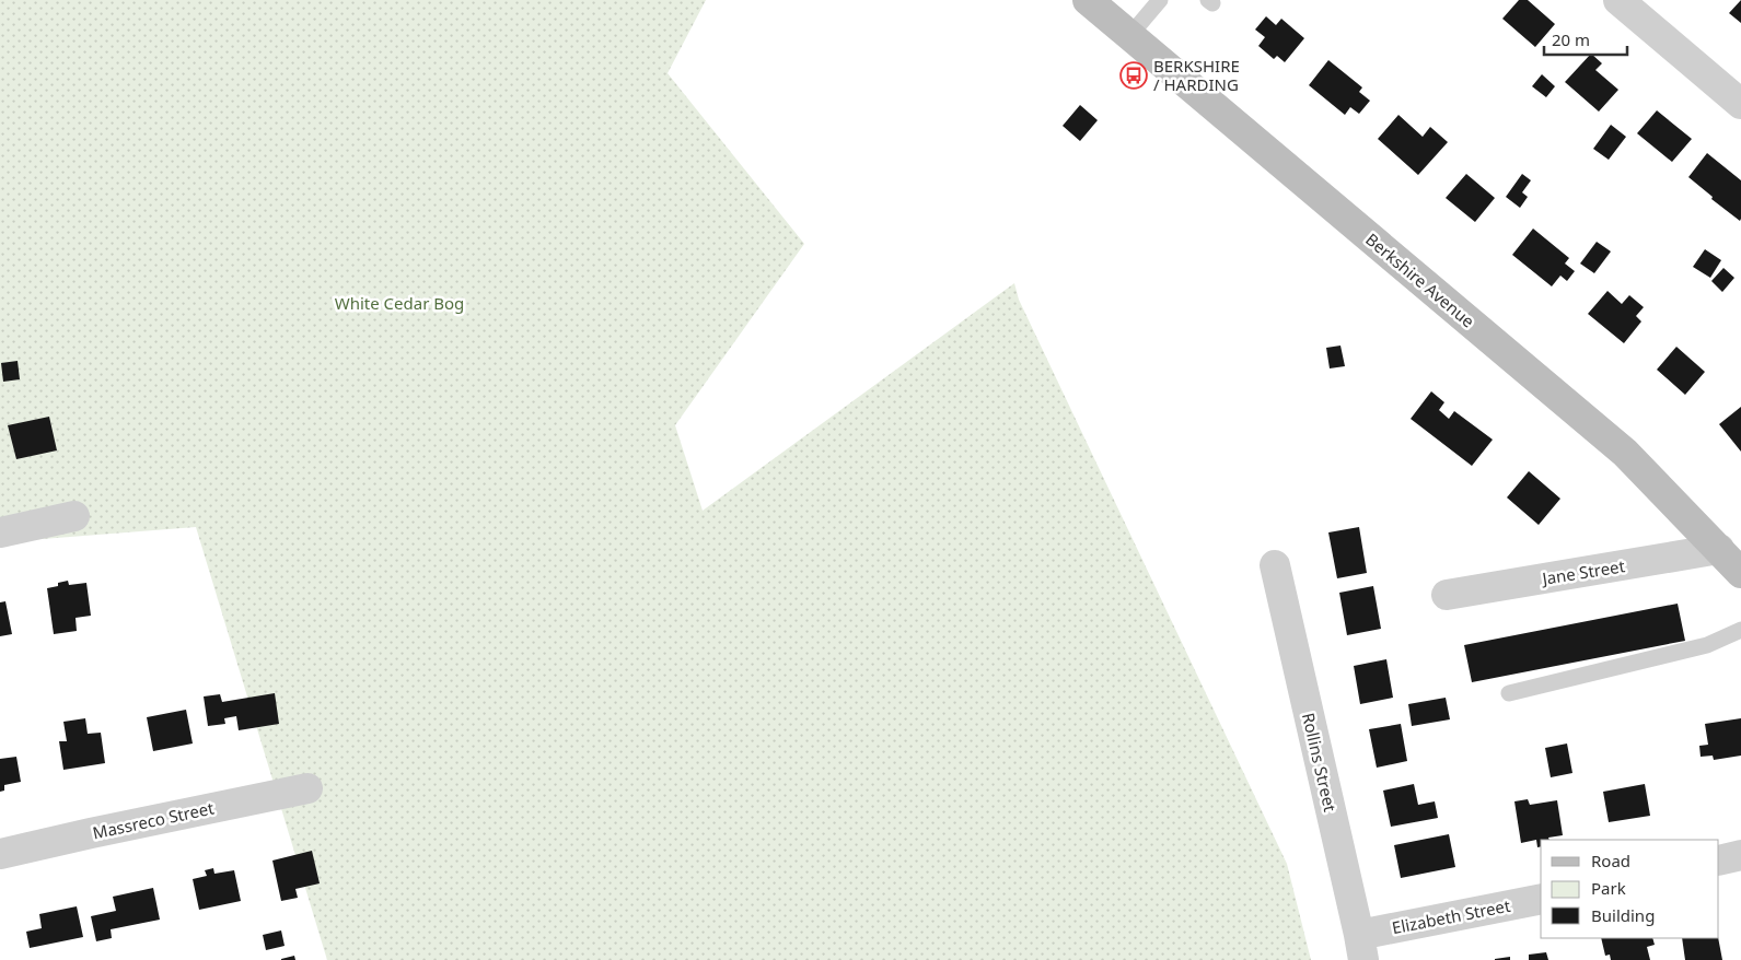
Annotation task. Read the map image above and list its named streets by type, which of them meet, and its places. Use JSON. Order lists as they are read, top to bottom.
{
  "streets": {
    "main road": ["Berkshire Avenue"],
    "street": [
      "Jane Street",
      "Rollins Street",
      "Massreco Street",
      "Elizabeth Street"
    ]
  },
  "crossings": [
    ["Berkshire Avenue", "Jane Street"],
    ["Rollins Street", "Elizabeth Street"]
  ],
  "parks": ["White Cedar Bog"],
  "places": {
    "bus stop": ["BERKSHIRE / HARDING"]
  },
  "legend": ["Road", "Park", "Building"],
  "scale_bar": "20 m"
}
